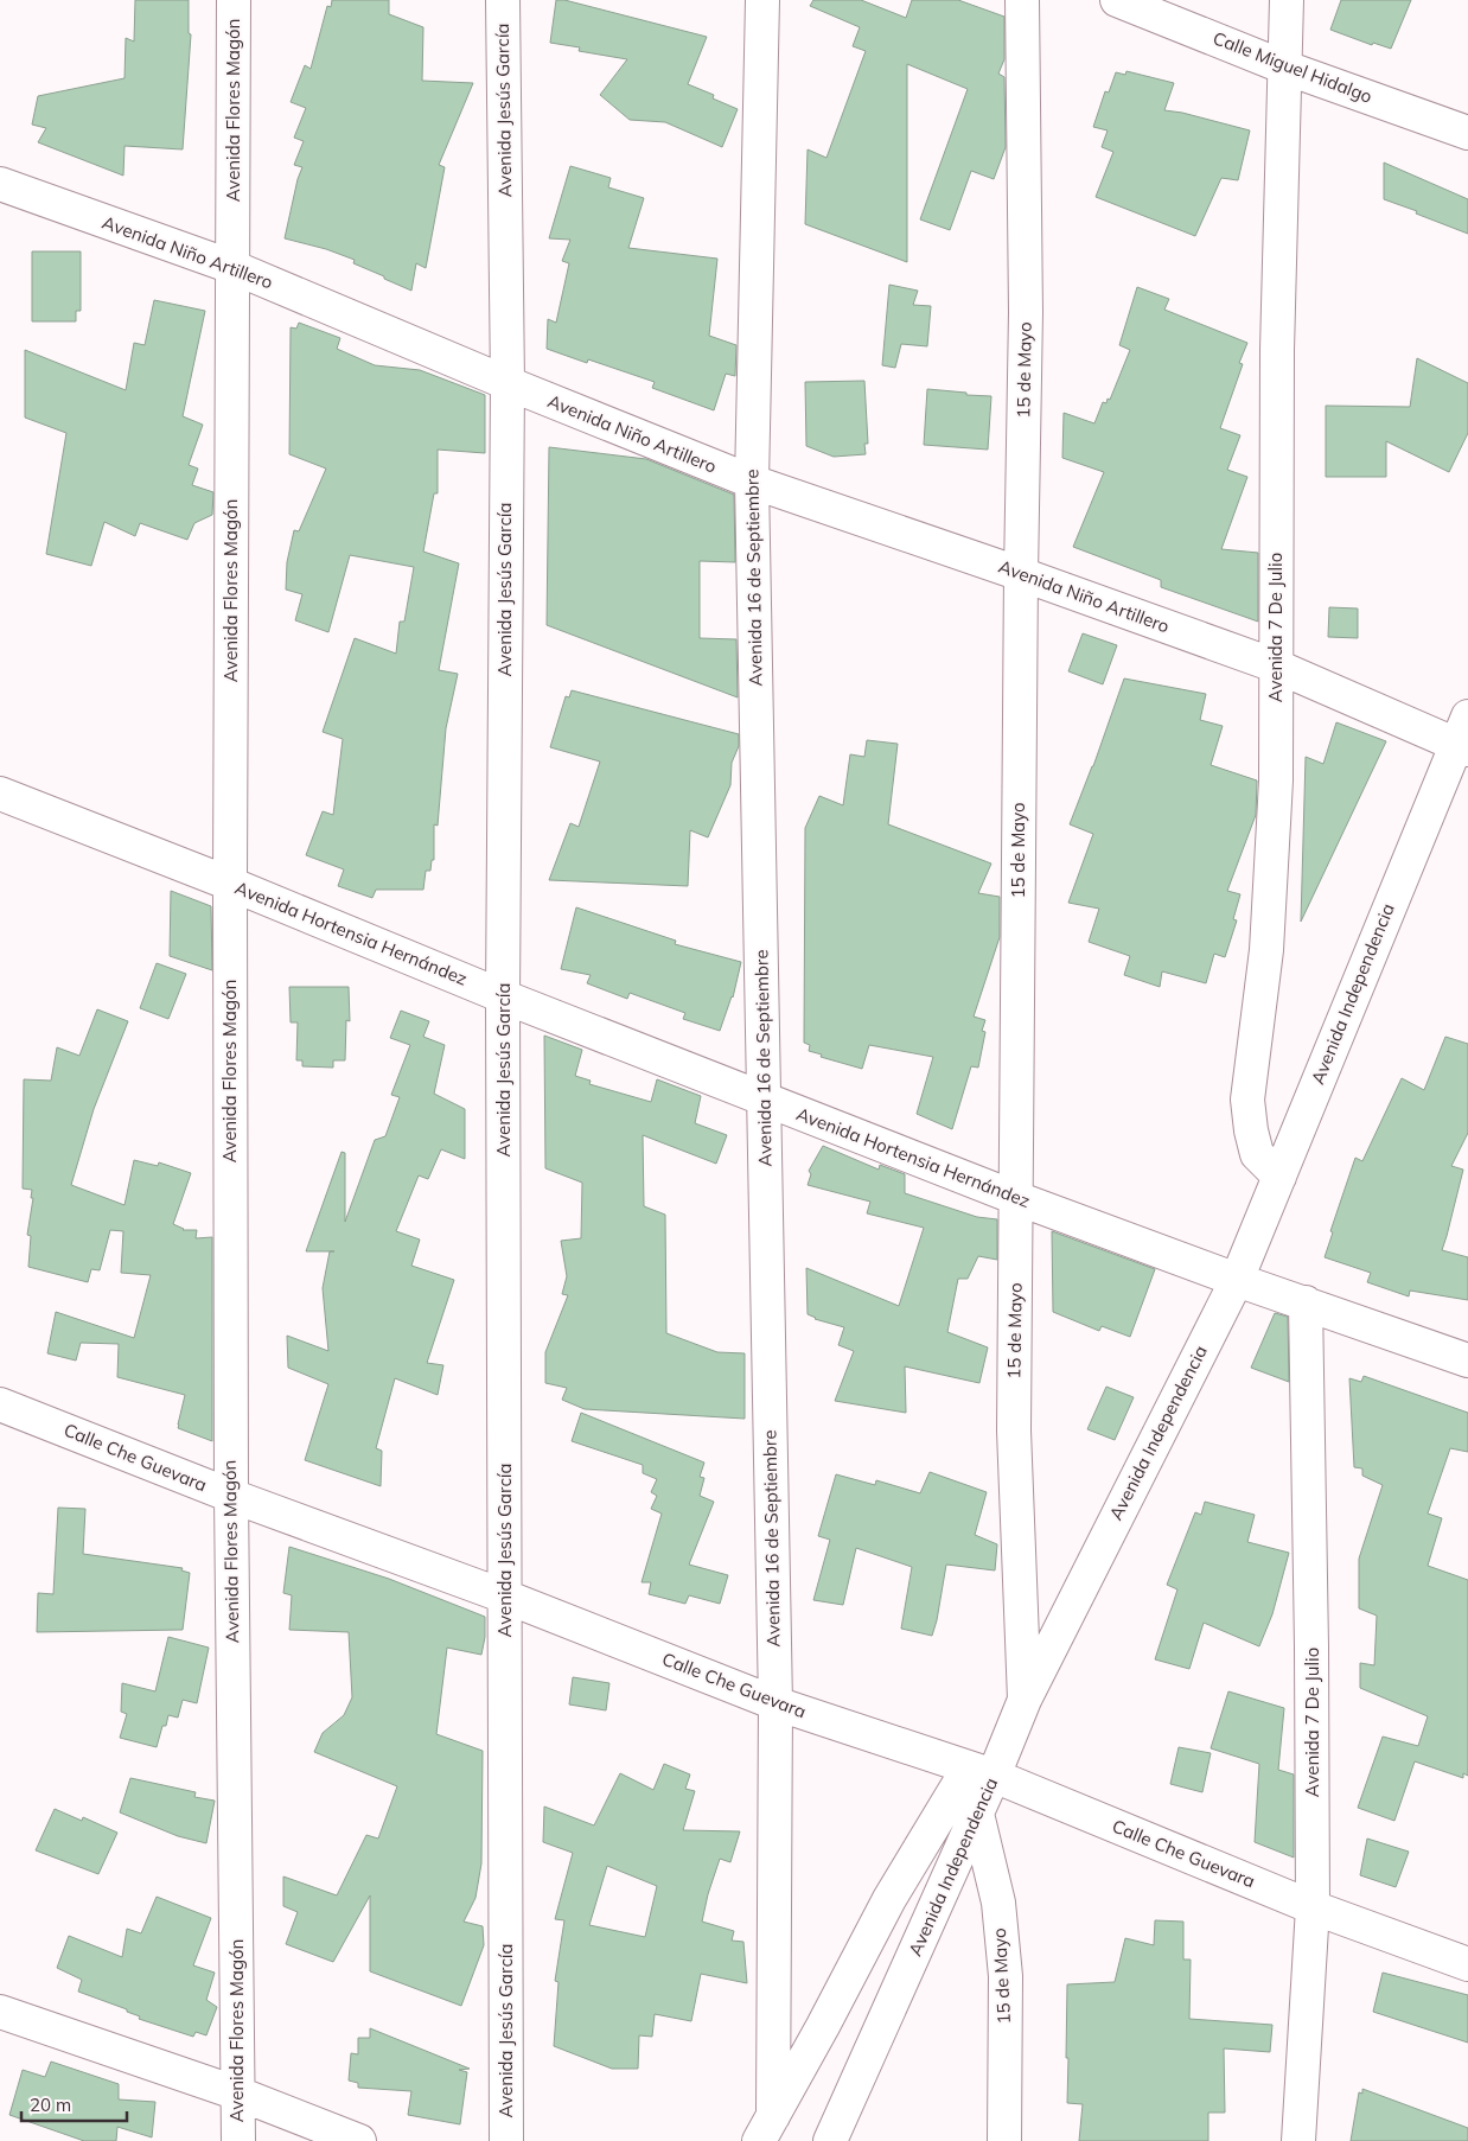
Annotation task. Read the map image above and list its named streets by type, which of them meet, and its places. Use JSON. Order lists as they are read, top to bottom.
{
  "streets": {
    "street": [
      "Calle Miguel Hidalgo",
      "Avenida Flores Magón",
      "Avenida Jesús García",
      "Avenida Niño Artillero",
      "15 de Mayo",
      "Avenida 16 de Septiembre",
      "Avenida 7 De Julio",
      "Avenida Hortensia Hernández",
      "Avenida Independencia",
      "Calle Che Guevara"
    ]
  },
  "crossings": [
    ["Calle Miguel Hidalgo", "Avenida 7 De Julio"],
    ["Avenida Flores Magón", "Avenida Niño Artillero"],
    ["Avenida Flores Magón", "Avenida Hortensia Hernández"],
    ["Avenida Flores Magón", "Calle Che Guevara"],
    ["Avenida Jesús García", "Avenida Niño Artillero"],
    ["Avenida Jesús García", "Avenida Hortensia Hernández"],
    ["Avenida Jesús García", "Calle Che Guevara"],
    ["Avenida Niño Artillero", "15 de Mayo"],
    ["Avenida Niño Artillero", "Avenida 16 de Septiembre"],
    ["Avenida Niño Artillero", "Avenida 7 De Julio"],
    ["Avenida Niño Artillero", "Avenida Independencia"],
    ["15 de Mayo", "Avenida Hortensia Hernández"],
    ["15 de Mayo", "Avenida Independencia"],
    ["Avenida 16 de Septiembre", "Avenida Hortensia Hernández"],
    ["Avenida 16 de Septiembre", "Calle Che Guevara"],
    ["Avenida 7 De Julio", "Avenida Hortensia Hernández"],
    ["Avenida 7 De Julio", "Avenida Independencia"],
    ["Avenida 7 De Julio", "Calle Che Guevara"],
    ["Avenida Hortensia Hernández", "Avenida Independencia"],
    ["Avenida Independencia", "Calle Che Guevara"]
  ],
  "scale_bar": "20 m"
}
